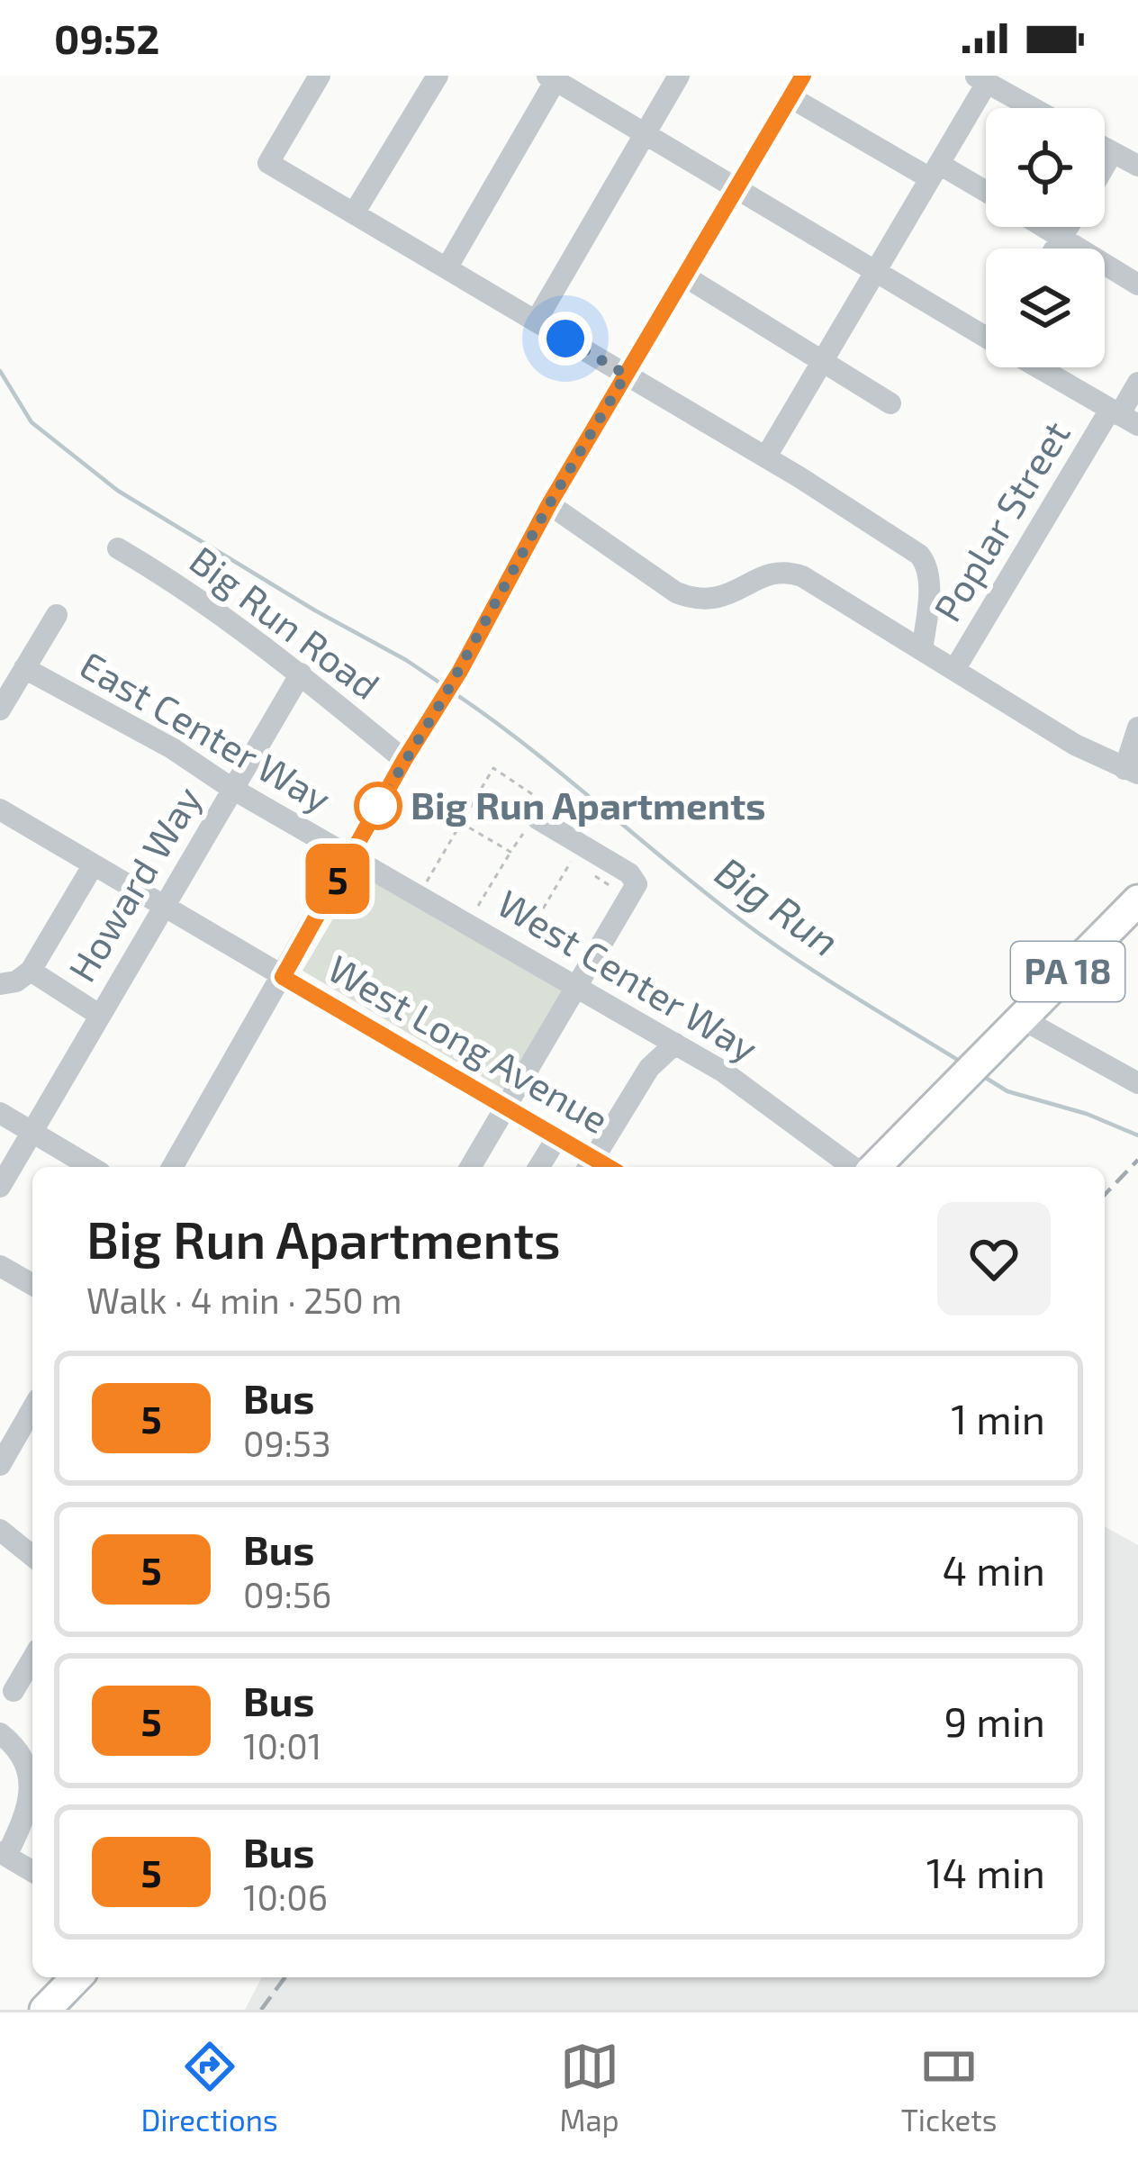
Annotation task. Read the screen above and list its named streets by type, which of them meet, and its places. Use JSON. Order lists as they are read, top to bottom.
{
  "streets": {
    "main road": ["PA 18"],
    "street": [
      "Poplar Street",
      "Big Run Road",
      "East Center Way",
      "Howard Way",
      "West Center Way",
      "West Long Avenue"
    ]
  },
  "crossings": [
    ["Big Run Road", "Howard Way"],
    ["East Center Way", "Howard Way"],
    ["East Center Way", "West Center Way"],
    ["Howard Way", "West Long Avenue"]
  ],
  "water": ["Big Run"],
  "places": ["Big Run Apartments"],
  "lines": ["bus line 5"],
  "page": {
    "status": "09:52",
    "on_map": "5",
    "heading": ["Big Run Apartments", "Walk · 4 min · 250 m"],
    "list": [
      {
        "mark": "5",
        "name": "Bus",
        "note": "09:53",
        "value": "1 min"
      },
      {
        "mark": "5",
        "name": "Bus",
        "note": "09:56",
        "value": "4 min"
      },
      {
        "mark": "5",
        "name": "Bus",
        "note": "10:01",
        "value": "9 min"
      },
      {
        "mark": "5",
        "name": "Bus",
        "note": "10:06",
        "value": "14 min"
      }
    ],
    "tabs": ["Directions", "Map", "Tickets"]
  }
}
